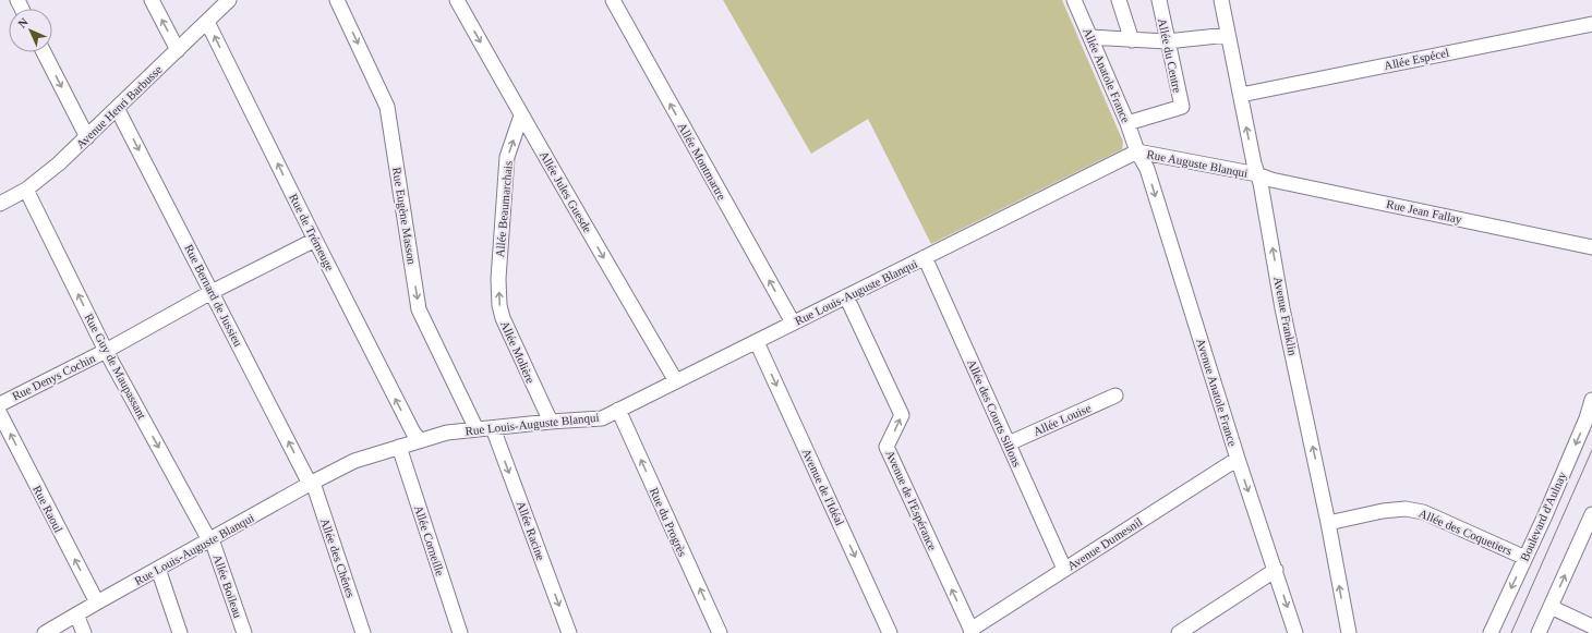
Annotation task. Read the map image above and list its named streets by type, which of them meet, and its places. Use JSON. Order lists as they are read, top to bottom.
{
  "streets": {
    "street": [
      "Allée du Centre",
      "Allée Espécel",
      "Allée Anatole France",
      "Avenue Henri Barbusse",
      "Allée Montmartre",
      "Rue Auguste Blanqui",
      "Allée Jules Guesde",
      "Allée Beaumarchais",
      "Rue Jean Fallay",
      "Rue Eugène Masson",
      "Rue de Trémeuge",
      "Rue Louis-Auguste Blanqui",
      "Rue Bernard de Jussieu",
      "Avenue Franklin",
      "Allée Molière",
      "Rue Guy de Maupassant",
      "Rue Denys Cochin",
      "Avenue Anatole France",
      "Allée des Courts Sillons",
      "Allée Louise",
      "Avenue de l'Idéal",
      "Avenue de l'Espérance",
      "Rue Raoul",
      "Boulevard d'Aulnay",
      "Rue du Progrès",
      "Allée Racine",
      "Allée des Coquetiers",
      "Allée Corneille",
      "Avenue Dumesnil",
      "Allée des Chênes",
      "Allée Boileau"
    ]
  },
  "crossings": [
    ["Allée du Centre", "Allée Anatole France"],
    ["Allée Espécel", "Avenue Franklin"],
    ["Allée Anatole France", "Rue Auguste Blanqui"],
    ["Allée Anatole France", "Rue Louis-Auguste Blanqui"],
    ["Allée Anatole France", "Avenue Anatole France"],
    ["Avenue Henri Barbusse", "Rue de Trémeuge"],
    ["Avenue Henri Barbusse", "Rue Bernard de Jussieu"],
    ["Avenue Henri Barbusse", "Rue Guy de Maupassant"],
    ["Allée Montmartre", "Rue Louis-Auguste Blanqui"],
    ["Rue Auguste Blanqui", "Rue Jean Fallay"],
    ["Rue Auguste Blanqui", "Rue Louis-Auguste Blanqui"],
    ["Rue Auguste Blanqui", "Avenue Franklin"],
    ["Rue Auguste Blanqui", "Avenue Anatole France"],
    ["Allée Jules Guesde", "Allée Beaumarchais"],
    ["Allée Jules Guesde", "Rue Louis-Auguste Blanqui"],
    ["Allée Beaumarchais", "Allée Molière"],
    ["Rue Jean Fallay", "Avenue Franklin"],
    ["Rue Eugène Masson", "Rue Louis-Auguste Blanqui"],
    ["Rue de Trémeuge", "Rue Louis-Auguste Blanqui"],
    ["Rue de Trémeuge", "Rue Denys Cochin"],
    ["Rue Louis-Auguste Blanqui", "Rue Bernard de Jussieu"],
    ["Rue Louis-Auguste Blanqui", "Allée Molière"],
    ["Rue Louis-Auguste Blanqui", "Rue Guy de Maupassant"],
    ["Rue Louis-Auguste Blanqui", "Avenue Anatole France"],
    ["Rue Louis-Auguste Blanqui", "Allée des Courts Sillons"],
    ["Rue Louis-Auguste Blanqui", "Avenue de l'Idéal"],
    ["Rue Louis-Auguste Blanqui", "Avenue de l'Espérance"],
    ["Rue Louis-Auguste Blanqui", "Rue Raoul"],
    ["Rue Louis-Auguste Blanqui", "Rue du Progrès"],
    ["Rue Louis-Auguste Blanqui", "Allée Racine"],
    ["Rue Louis-Auguste Blanqui", "Allée Corneille"],
    ["Rue Louis-Auguste Blanqui", "Allée des Chênes"],
    ["Rue Louis-Auguste Blanqui", "Allée Boileau"],
    ["Rue Bernard de Jussieu", "Rue Denys Cochin"],
    ["Rue Bernard de Jussieu", "Allée des Chênes"],
    ["Avenue Franklin", "Allée des Coquetiers"],
    ["Rue Guy de Maupassant", "Rue Denys Cochin"],
    ["Rue Guy de Maupassant", "Allée Boileau"],
    ["Avenue Anatole France", "Avenue Dumesnil"],
    ["Allée des Courts Sillons", "Allée Louise"],
    ["Allée des Courts Sillons", "Avenue Dumesnil"],
    ["Avenue de l'Espérance", "Avenue Dumesnil"],
    ["Boulevard d'Aulnay", "Allée des Coquetiers"]
  ],
  "one_way": [
    "Allée Montmartre",
    "Allée Jules Guesde",
    "Allée Beaumarchais",
    "Rue Eugène Masson",
    "Rue de Trémeuge",
    "Avenue Franklin",
    "Allée Molière",
    "Avenue Anatole France",
    "Avenue de l'Idéal",
    "Avenue de l'Espérance",
    "Rue Raoul",
    "Rue du Progrès",
    "Allée Racine"
  ],
  "north": "top left"
}
